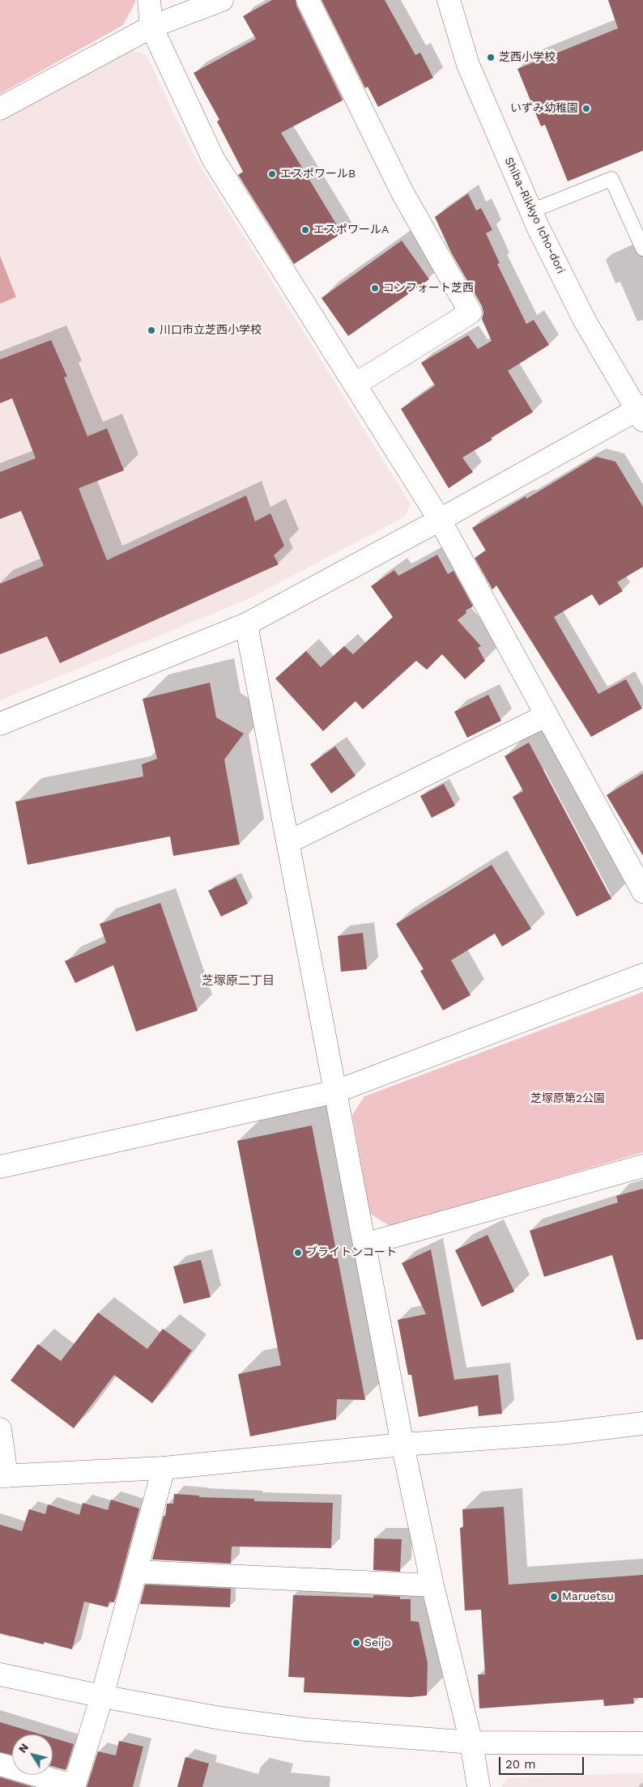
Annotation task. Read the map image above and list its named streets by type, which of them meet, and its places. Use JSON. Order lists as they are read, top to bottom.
{
  "streets": {
    "street": ["Shiba-Rikkyo Icho-dori"]
  },
  "districts": ["芝塚原二丁目"],
  "parks": ["芝塚原第2公園"],
  "places": [
    "芝西小学校",
    "いずみ幼稚園",
    "エスポワールB",
    "エスポワールA",
    "コンフォート芝西",
    "川口市立芝西小学校",
    "ブライトンコート",
    "Maruetsu",
    "Seijo"
  ],
  "scale_bar": "20 m",
  "north": "top left"
}
